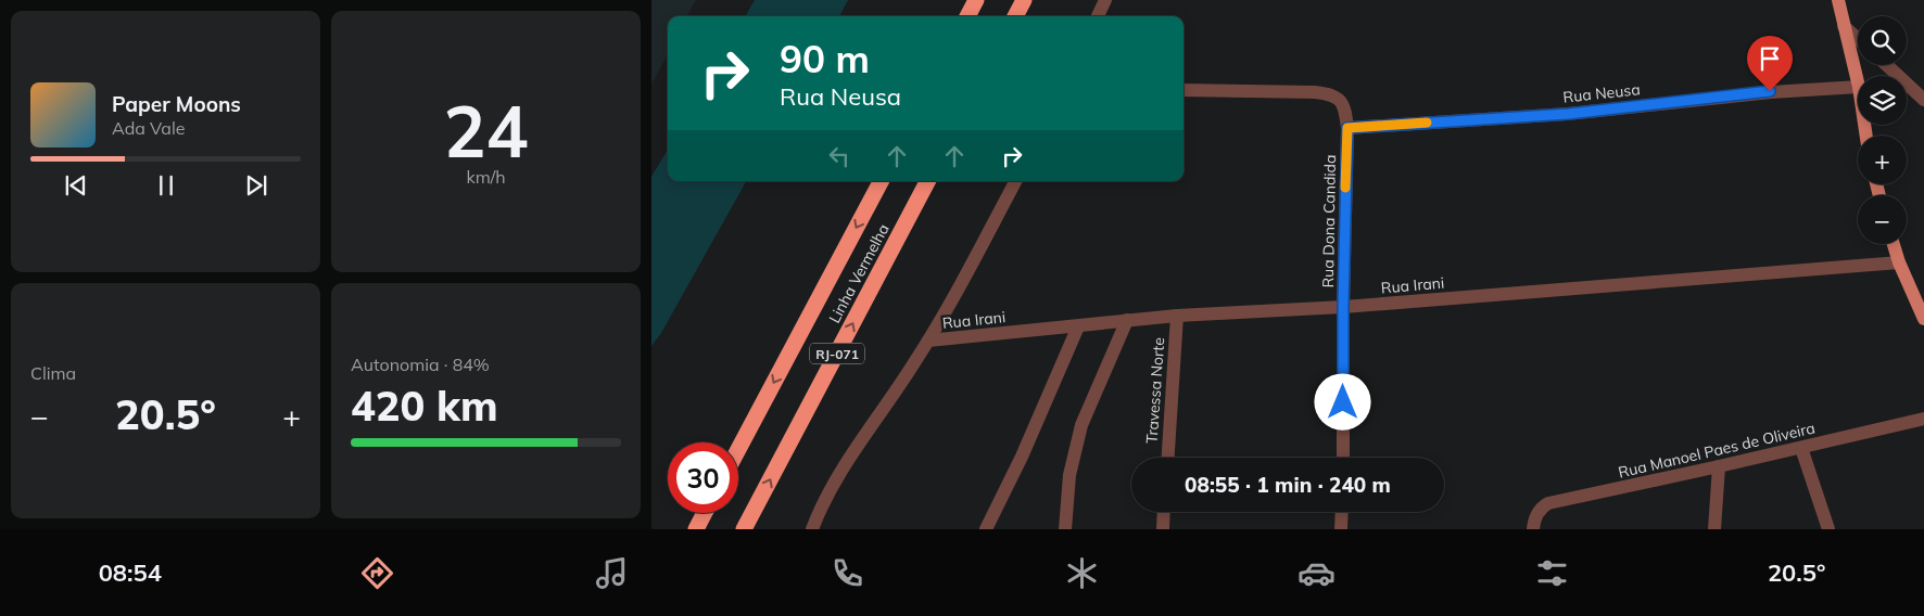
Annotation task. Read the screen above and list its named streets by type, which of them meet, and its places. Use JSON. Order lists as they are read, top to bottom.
{
  "streets": {
    "highway": ["Linha Vermelha", "RJ-071"],
    "street": [
      "Rua Neusa",
      "Rua Dona Candida",
      "Rua Irani",
      "Travessa Norte",
      "Rua Manoel Paes de Oliveira"
    ]
  },
  "crossings": [
    ["Rua Neusa", "Rua Dona Candida"],
    ["Rua Dona Candida", "Rua Irani"],
    ["Rua Irani", "Travessa Norte"]
  ],
  "page": {
    "tile": [
      ["24", "km/h"],
      "Clima",
      ["Autonomia · 84%", "420 km"]
    ],
    "map_buttons": ["+", "−"],
    "turn": ["90 m", "Rua Neusa"],
    "song": ["Paper Moons", "Ada Vale"],
    "heat": ["−", "20.5°", "+"],
    "limit": "30",
    "trip": "08:55 · 1 min · 240 m",
    "tabs": ["08:54", "20.5°"]
  }
}
